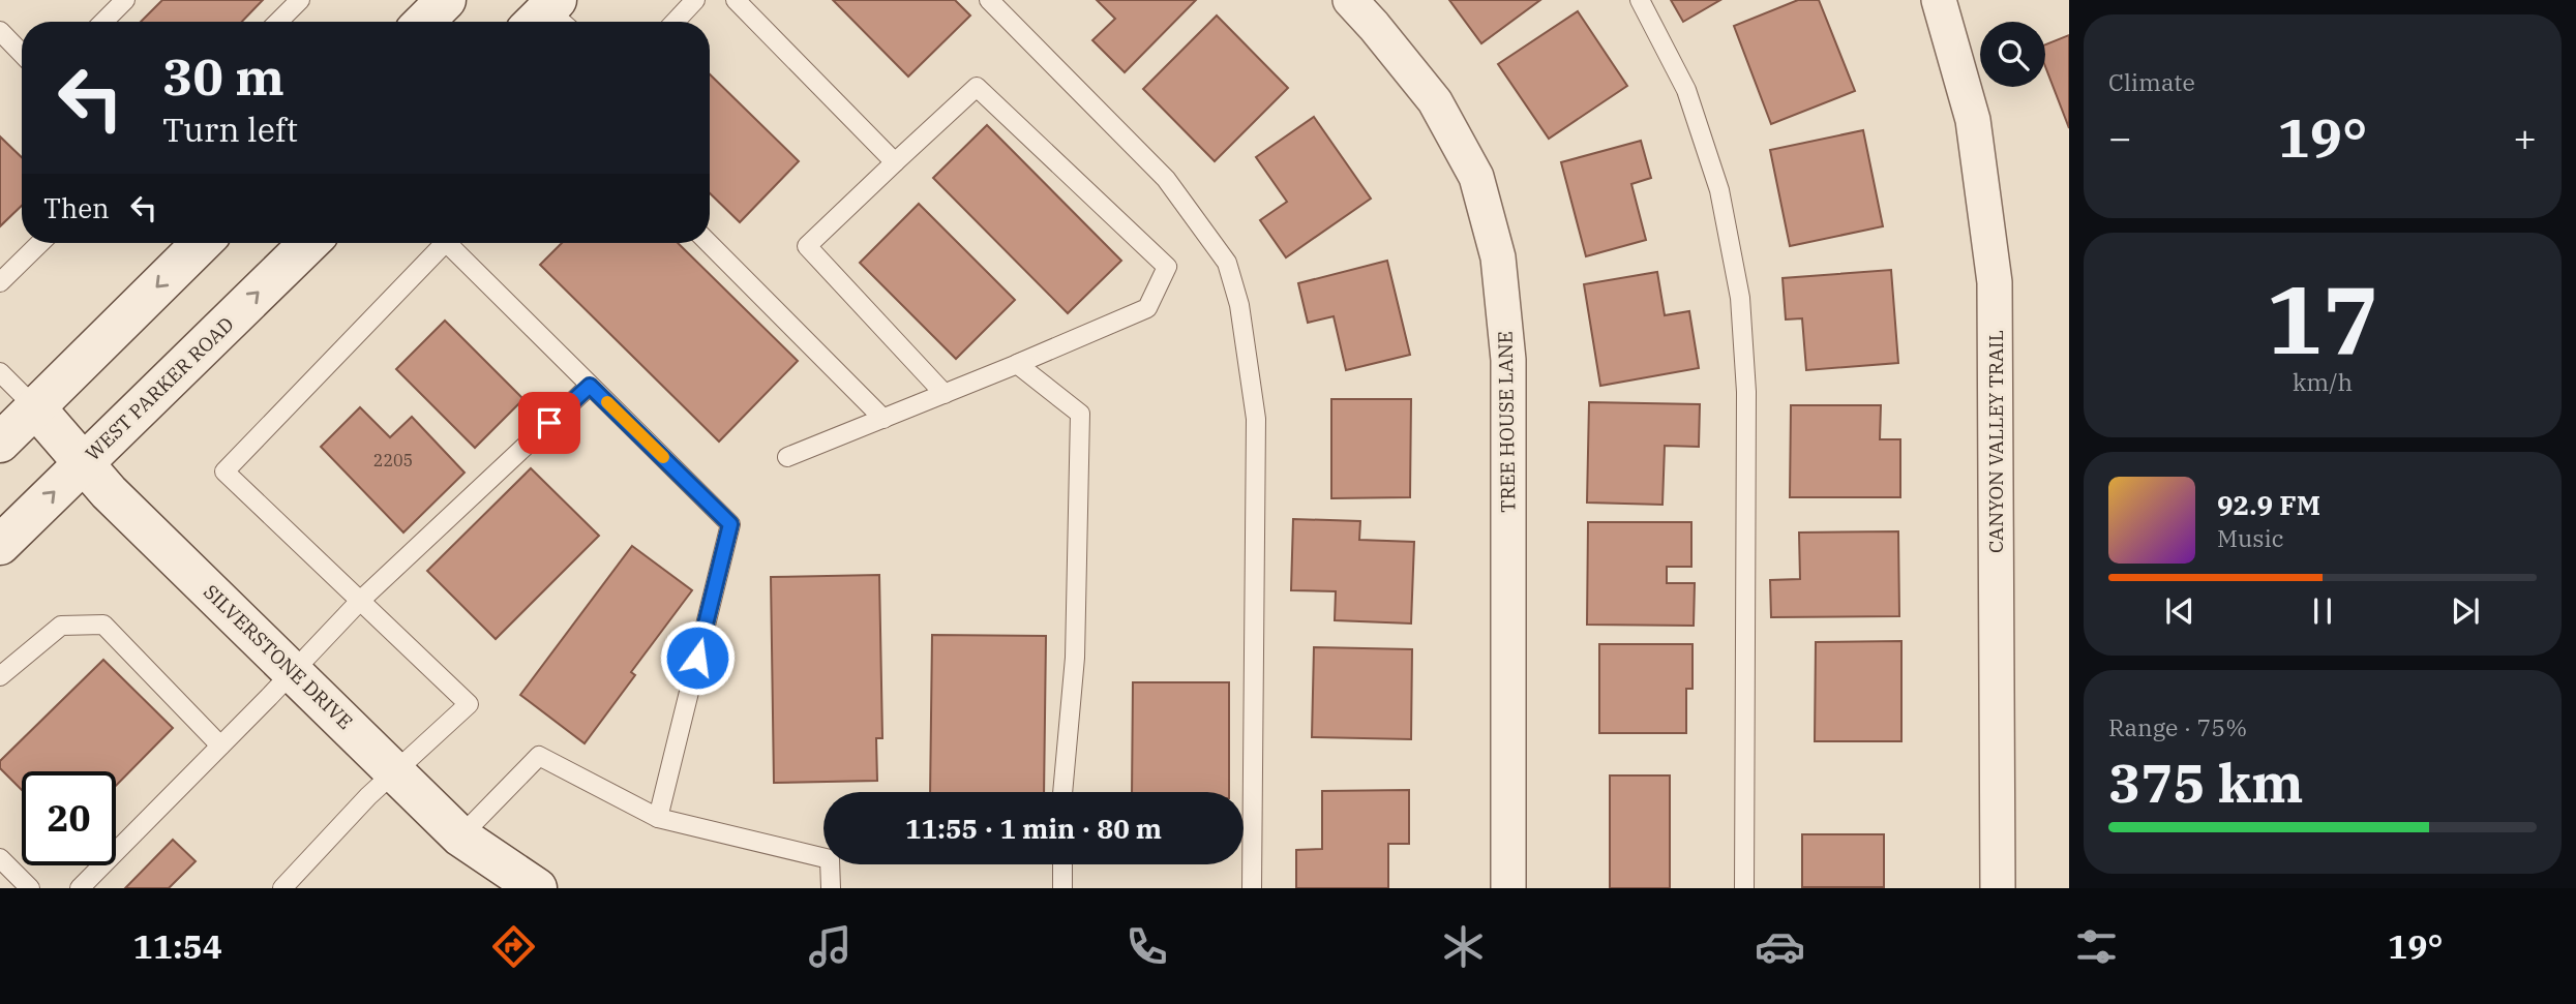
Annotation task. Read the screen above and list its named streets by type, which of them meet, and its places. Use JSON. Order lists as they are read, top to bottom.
{
  "streets": {
    "main road": ["WEST PARKER ROAD", "SILVERSTONE DRIVE"],
    "street": ["TREE HOUSE LANE", "CANYON VALLEY TRAIL"]
  },
  "crossings": [
    ["WEST PARKER ROAD", "SILVERSTONE DRIVE"]
  ],
  "house_numbers": ["2205"],
  "page": {
    "tile": [
      "Climate",
      ["17", "km/h"],
      ["Range · 75%", "375 km"]
    ],
    "turn": ["30 m", "Turn left"],
    "heat": ["−", "19°", "+"],
    "then": "Then",
    "song": ["92.9 FM", "Music"],
    "limit": "20",
    "trip": "11:55 · 1 min · 80 m",
    "tabs": ["11:54", "19°"]
  }
}
